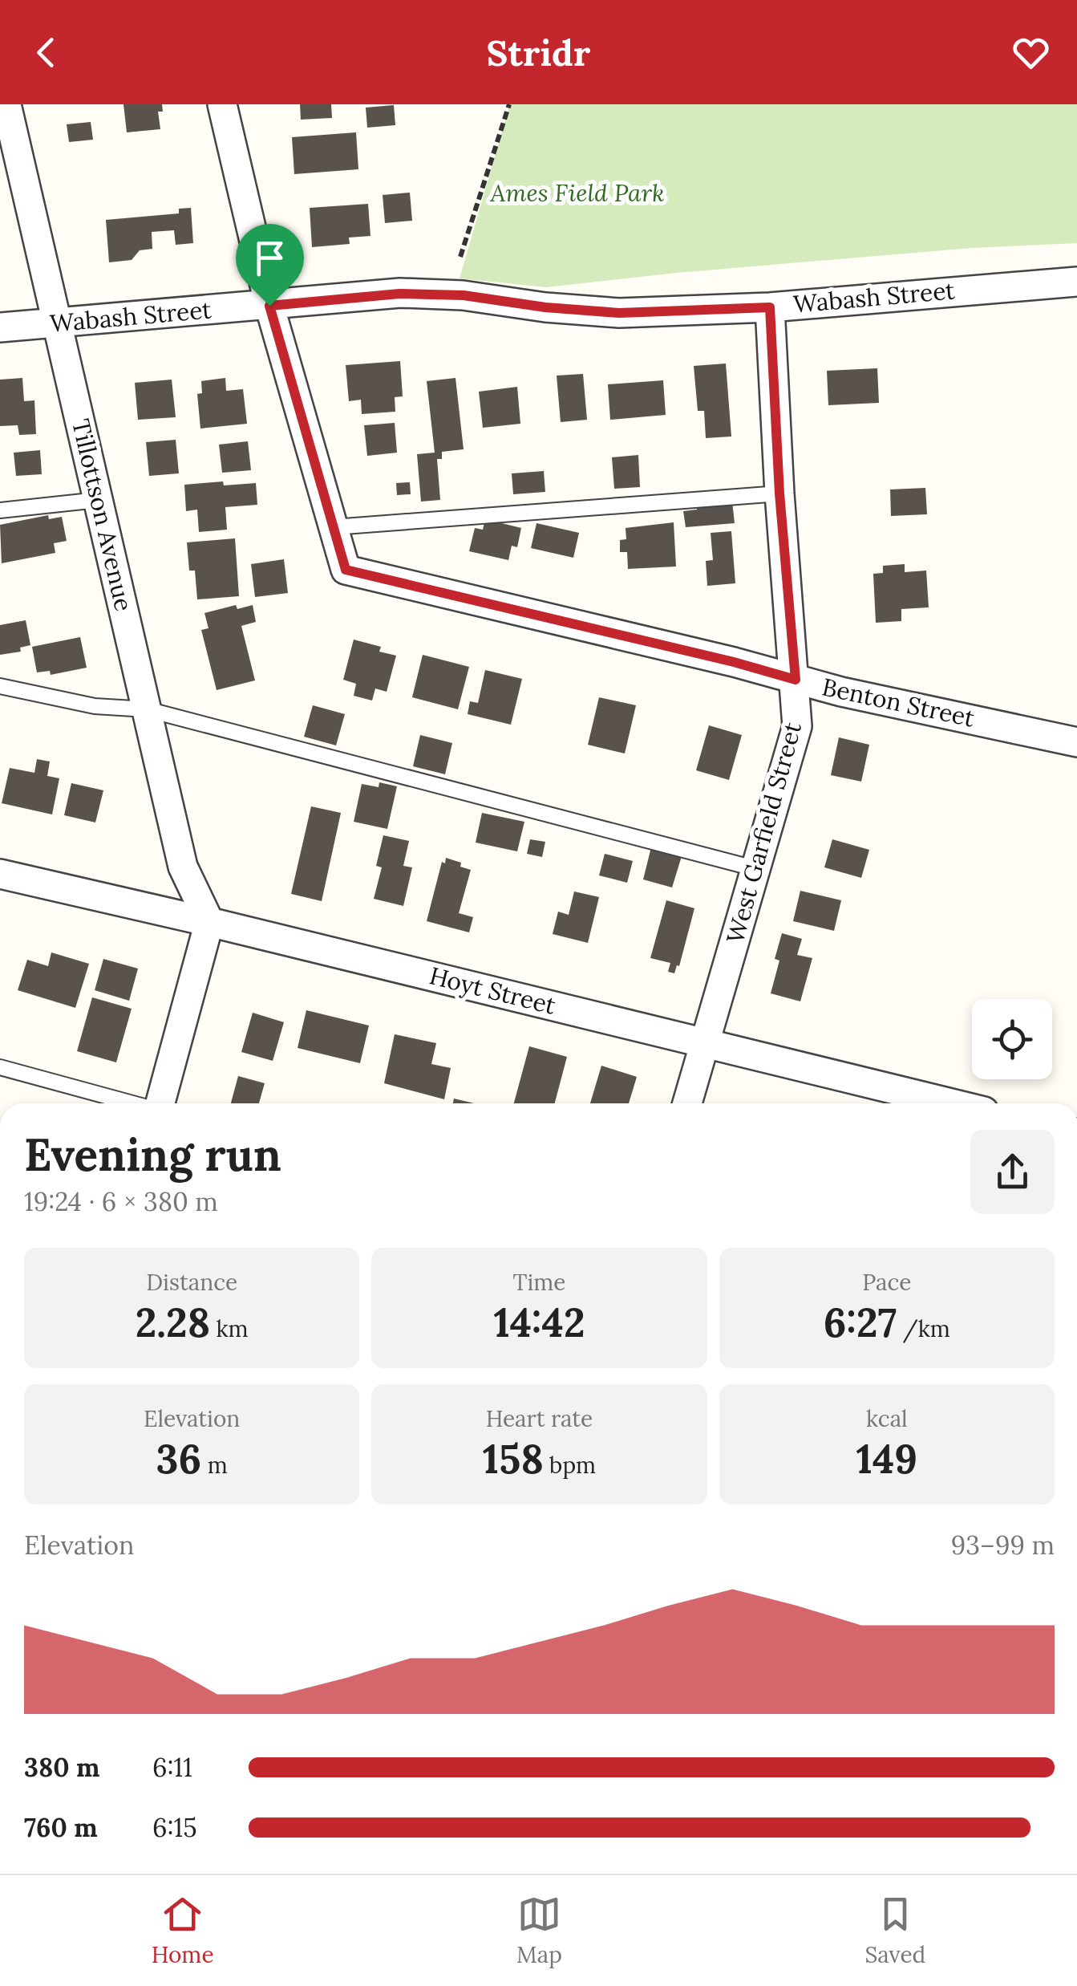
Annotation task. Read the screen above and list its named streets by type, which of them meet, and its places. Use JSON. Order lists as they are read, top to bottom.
{
  "streets": {
    "street": [
      "Wabash Street",
      "Tillottson Avenue",
      "Benton Street",
      "West Garfield Street",
      "Hoyt Street"
    ]
  },
  "crossings": [
    ["Wabash Street", "Tillottson Avenue"],
    ["Wabash Street", "West Garfield Street"],
    ["Tillottson Avenue", "Hoyt Street"],
    ["Benton Street", "West Garfield Street"],
    ["West Garfield Street", "Hoyt Street"]
  ],
  "parks": ["Ames Field Park"],
  "page": {
    "header": "Stridr",
    "heading": ["Evening run", "19:24 · 6 × 380 m"],
    "stats": [
      ["Distance", "2.28 km"],
      ["Time", "14:42"],
      ["Pace", "6:27 /km"],
      ["Elevation", "36 m"],
      ["Heart rate", "158 bpm"],
      ["kcal", "149"]
    ],
    "chart": ["Elevation", "93–99 m"],
    "list": [
      {
        "name": "380 m",
        "note": "6:11"
      },
      {
        "name": "760 m",
        "note": "6:15"
      }
    ],
    "tabs": ["Home", "Map", "Saved"]
  }
}
